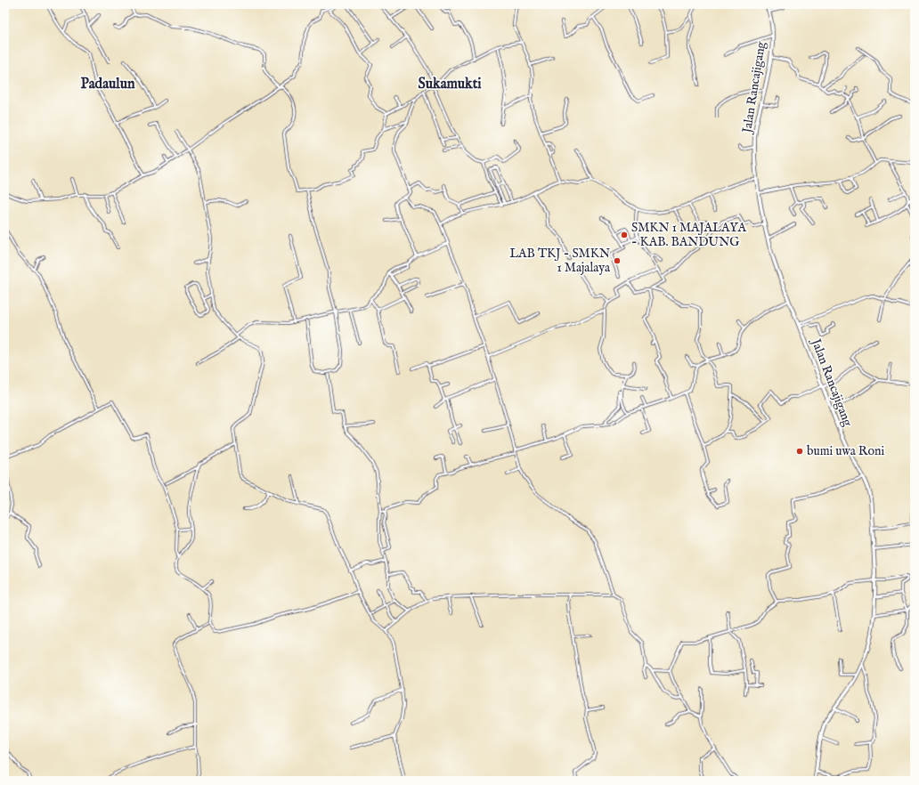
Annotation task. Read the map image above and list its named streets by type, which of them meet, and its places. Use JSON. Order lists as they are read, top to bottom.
{
  "streets": {
    "main road": ["Jalan Rancajigang"]
  },
  "districts": ["Padaulun", "Sukamukti"],
  "places": ["SMKN 1 MAJALAYA - KAB. BANDUNG", "LAB TKJ - SMKN 1 Majalaya", "bumi uwa Roni"]
}
